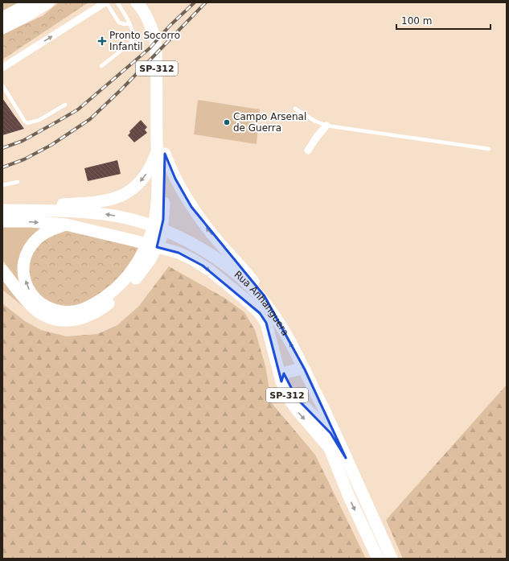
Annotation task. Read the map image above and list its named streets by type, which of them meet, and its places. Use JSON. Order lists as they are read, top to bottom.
{
  "streets": {
    "main road": ["SP-312", "Rua Anhanguera"]
  },
  "crossings": [
    ["SP-312", "Rua Anhanguera"]
  ],
  "places": {
    "health": ["Pronto Socorro Infantil"],
    "other": ["Campo Arsenal de Guerra"]
  },
  "scale_bar": "100 m"
}
